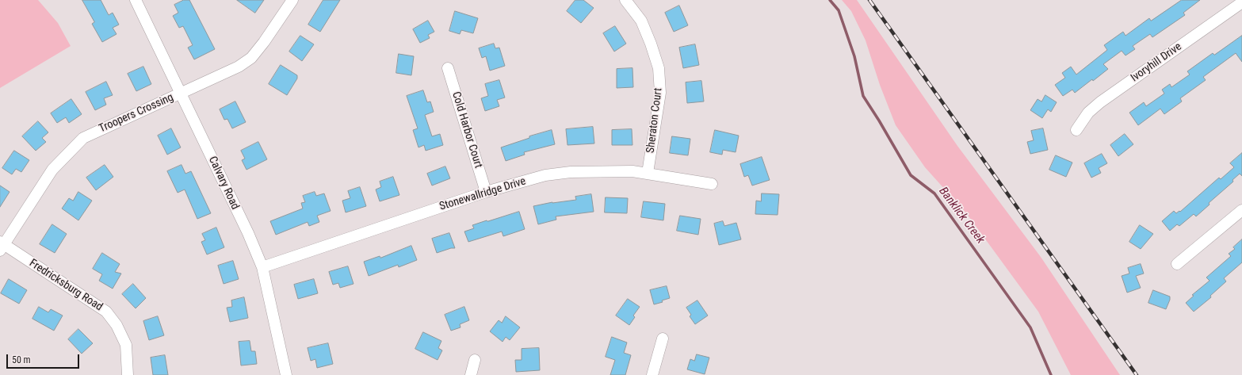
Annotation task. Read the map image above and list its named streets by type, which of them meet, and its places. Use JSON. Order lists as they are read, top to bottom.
{
  "streets": {
    "street": [
      "Ivoryhill Drive",
      "Troopers Crossing",
      "Sheraton Court",
      "Cold Harbor Court",
      "Calvary Road",
      "Stonewallridge Drive",
      "Fredricksburg Road"
    ]
  },
  "crossings": [
    ["Troopers Crossing", "Calvary Road"],
    ["Troopers Crossing", "Fredricksburg Road"],
    ["Sheraton Court", "Stonewallridge Drive"],
    ["Cold Harbor Court", "Stonewallridge Drive"],
    ["Calvary Road", "Stonewallridge Drive"]
  ],
  "water": ["Banklick Creek"],
  "scale_bar": "50 m"
}
